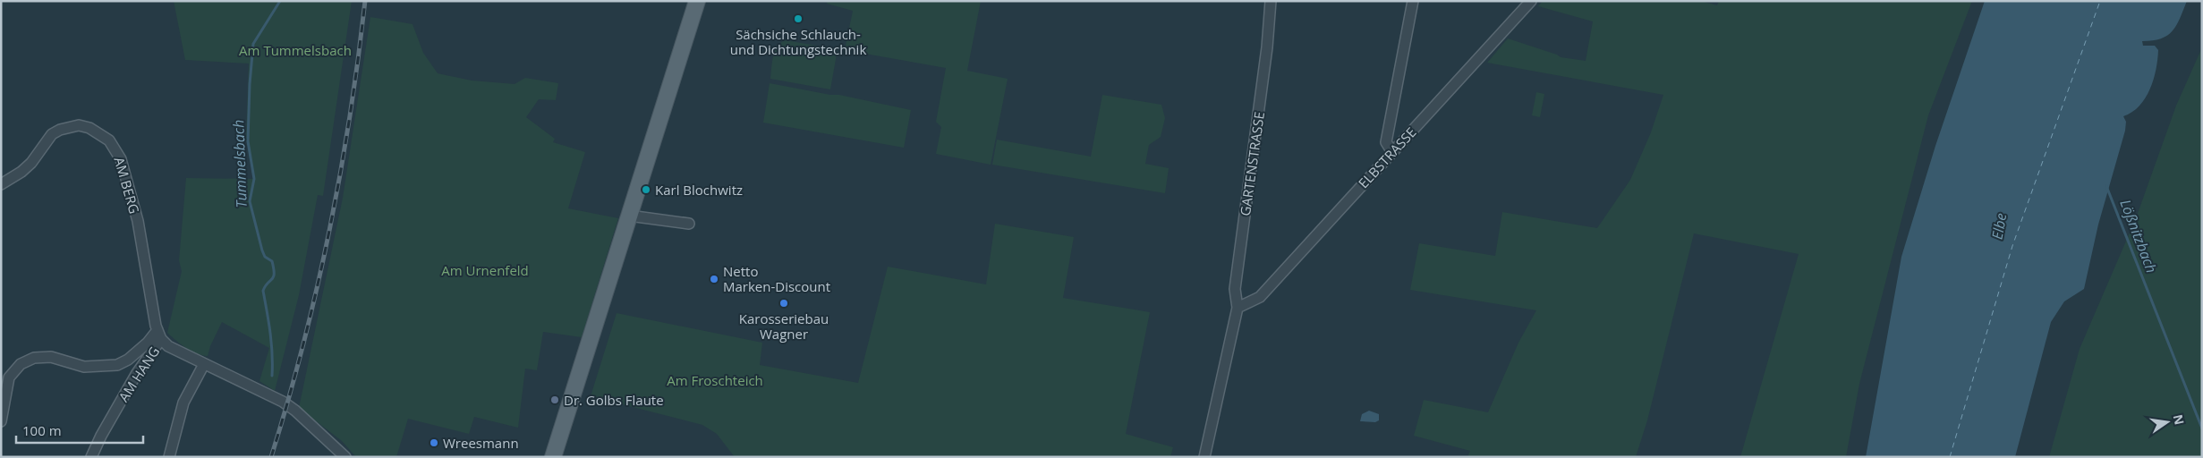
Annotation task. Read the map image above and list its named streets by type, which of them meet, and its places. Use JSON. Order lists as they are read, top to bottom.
{
  "streets": {
    "street": [
      "ELBSTRASSE",
      "GARTENSTRASSE",
      "AM BERG",
      "AM HANG"
    ]
  },
  "crossings": [
    ["ELBSTRASSE", "GARTENSTRASSE"],
    ["AM BERG", "AM HANG"]
  ],
  "water": ["Tummelsbach", "Elbe", "Lößnitzbach"],
  "parks": ["Am Tummelsbach", "Am Urnenfeld", "Am Froschteich"],
  "places": [
    "Sächsiche Schlauch- und Dichtungstechnik",
    "Karl Blochwitz",
    "Netto Marken-Discount",
    "Karosseriebau Wagner",
    "Dr. Golbs Flaute",
    "Wreesmann"
  ],
  "scale_bar": "100 m",
  "north": "right"
}
